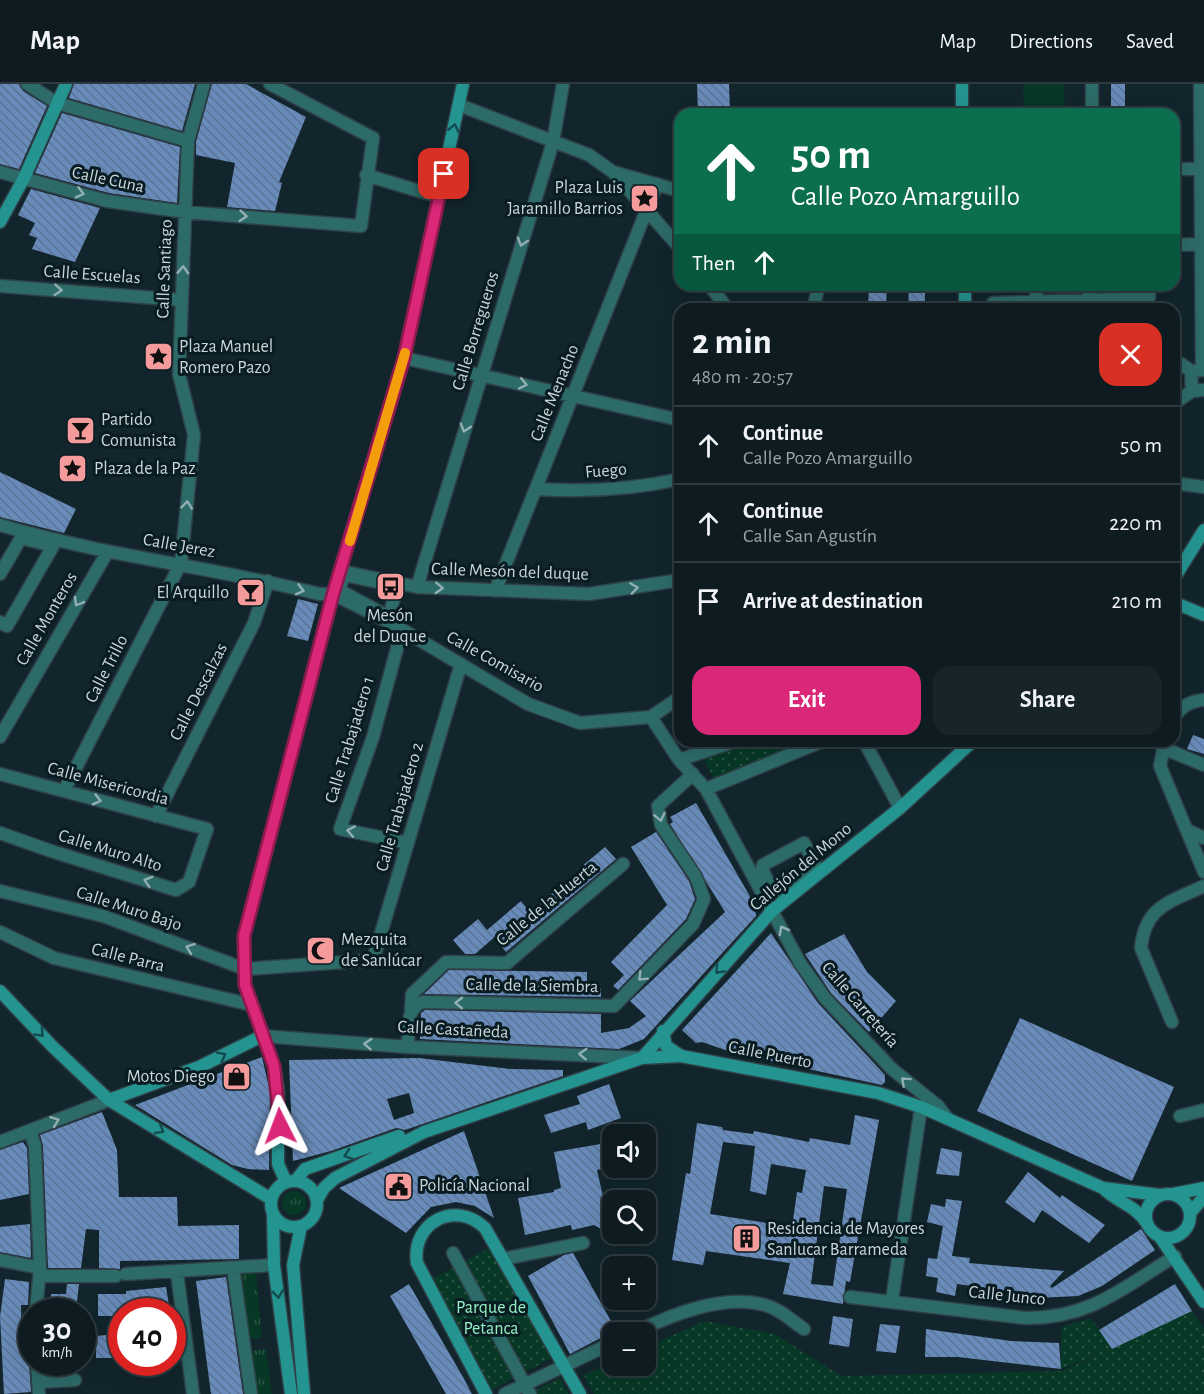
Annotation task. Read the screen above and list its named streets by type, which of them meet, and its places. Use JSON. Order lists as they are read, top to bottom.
{
  "streets": {
    "street": [
      "Calle Cuna",
      "Calle Santiago",
      "Calle Escuelas",
      "Calle Borregueros",
      "Calle Menacho",
      "Fuego",
      "Calle Jerez",
      "Calle Mesón del duque",
      "Calle Monteros",
      "Calle Comisario",
      "Calle Trillo",
      "Calle Descalzas",
      "Calle Trabajadero 1",
      "Calle Misericordia",
      "Calle Trabajadero 2",
      "Calle Muro Alto",
      "Callejón del Mono",
      "Calle de la Huerta",
      "Calle Muro Bajo",
      "Calle Parra",
      "Calle de la Siembra",
      "Calle Carretería",
      "Calle Castañeda",
      "Calle Puerto",
      "Calle Junco"
    ]
  },
  "crossings": [
    ["Calle Cuna", "Calle Santiago"],
    ["Calle Santiago", "Calle Escuelas"],
    ["Calle Santiago", "Calle Jerez"],
    ["Calle Santiago", "Calle Trillo"],
    ["Calle Borregueros", "Calle Mesón del duque"],
    ["Calle Menacho", "Fuego"],
    ["Calle Menacho", "Calle Mesón del duque"],
    ["Calle Jerez", "Calle Monteros"],
    ["Calle Jerez", "Calle Comisario"],
    ["Calle Jerez", "Calle Trillo"],
    ["Calle Jerez", "Calle Descalzas"],
    ["Calle Comisario", "Calle Trabajadero 1"],
    ["Calle Comisario", "Calle Trabajadero 2"],
    ["Calle Comisario", "Calle Carretería"],
    ["Calle Trillo", "Calle Misericordia"],
    ["Calle Descalzas", "Calle Misericordia"],
    ["Calle Trabajadero 1", "Calle Trabajadero 2"],
    ["Calle Misericordia", "Calle Muro Alto"],
    ["Calle Trabajadero 2", "Calle Muro Bajo"],
    ["Callejón del Mono", "Calle Carretería"],
    ["Callejón del Mono", "Calle Castañeda"],
    ["Callejón del Mono", "Calle Puerto"],
    ["Calle de la Huerta", "Calle de la Siembra"],
    ["Calle de la Siembra", "Calle Carretería"],
    ["Calle Carretería", "Calle Puerto"],
    ["Calle Castañeda", "Calle Puerto"]
  ],
  "one_way": [
    "Calle Santiago",
    "Calle Escuelas",
    "Calle Mesón del duque",
    "Calle Monteros",
    "Calle Misericordia",
    "Calle Muro Alto",
    "Callejón del Mono",
    "Calle Muro Bajo",
    "Calle Carretería",
    "Calle Castañeda"
  ],
  "parks": ["Parque de Petanca"],
  "places": {
    "place": ["Plaza Luis Jaramillo Barrios", "Plaza Manuel Romero Pazo", "Plaza de la Paz"],
    "bar": ["Partido Comunista", "El Arquillo"],
    "bus stop": ["Mesón del Duque"],
    "mosque": ["Mezquita de Sanlúcar"],
    "shop": ["Motos Diego"],
    "public building": ["Policía Nacional"],
    "building": ["Residencia de Mayores Sanlucar Barrameda"]
  },
  "page": {
    "header": "Map",
    "nav": ["Map", "Directions", "Saved"],
    "turn": ["50 m", "Calle Pozo Amarguillo"],
    "then": "Then",
    "heading": ["2 min", "480 m · 20:57"],
    "list": [
      {
        "name": "Continue",
        "note": "Calle Pozo Amarguillo",
        "value": "50 m"
      },
      {
        "name": "Continue",
        "note": "Calle San Agustín",
        "value": "220 m"
      },
      {
        "name": "Arrive at destination",
        "value": "210 m"
      }
    ],
    "buttons": ["Exit", "Share"],
    "map_buttons": ["+", "−"],
    "speed": "30 km/h",
    "limit": "40"
  }
}
